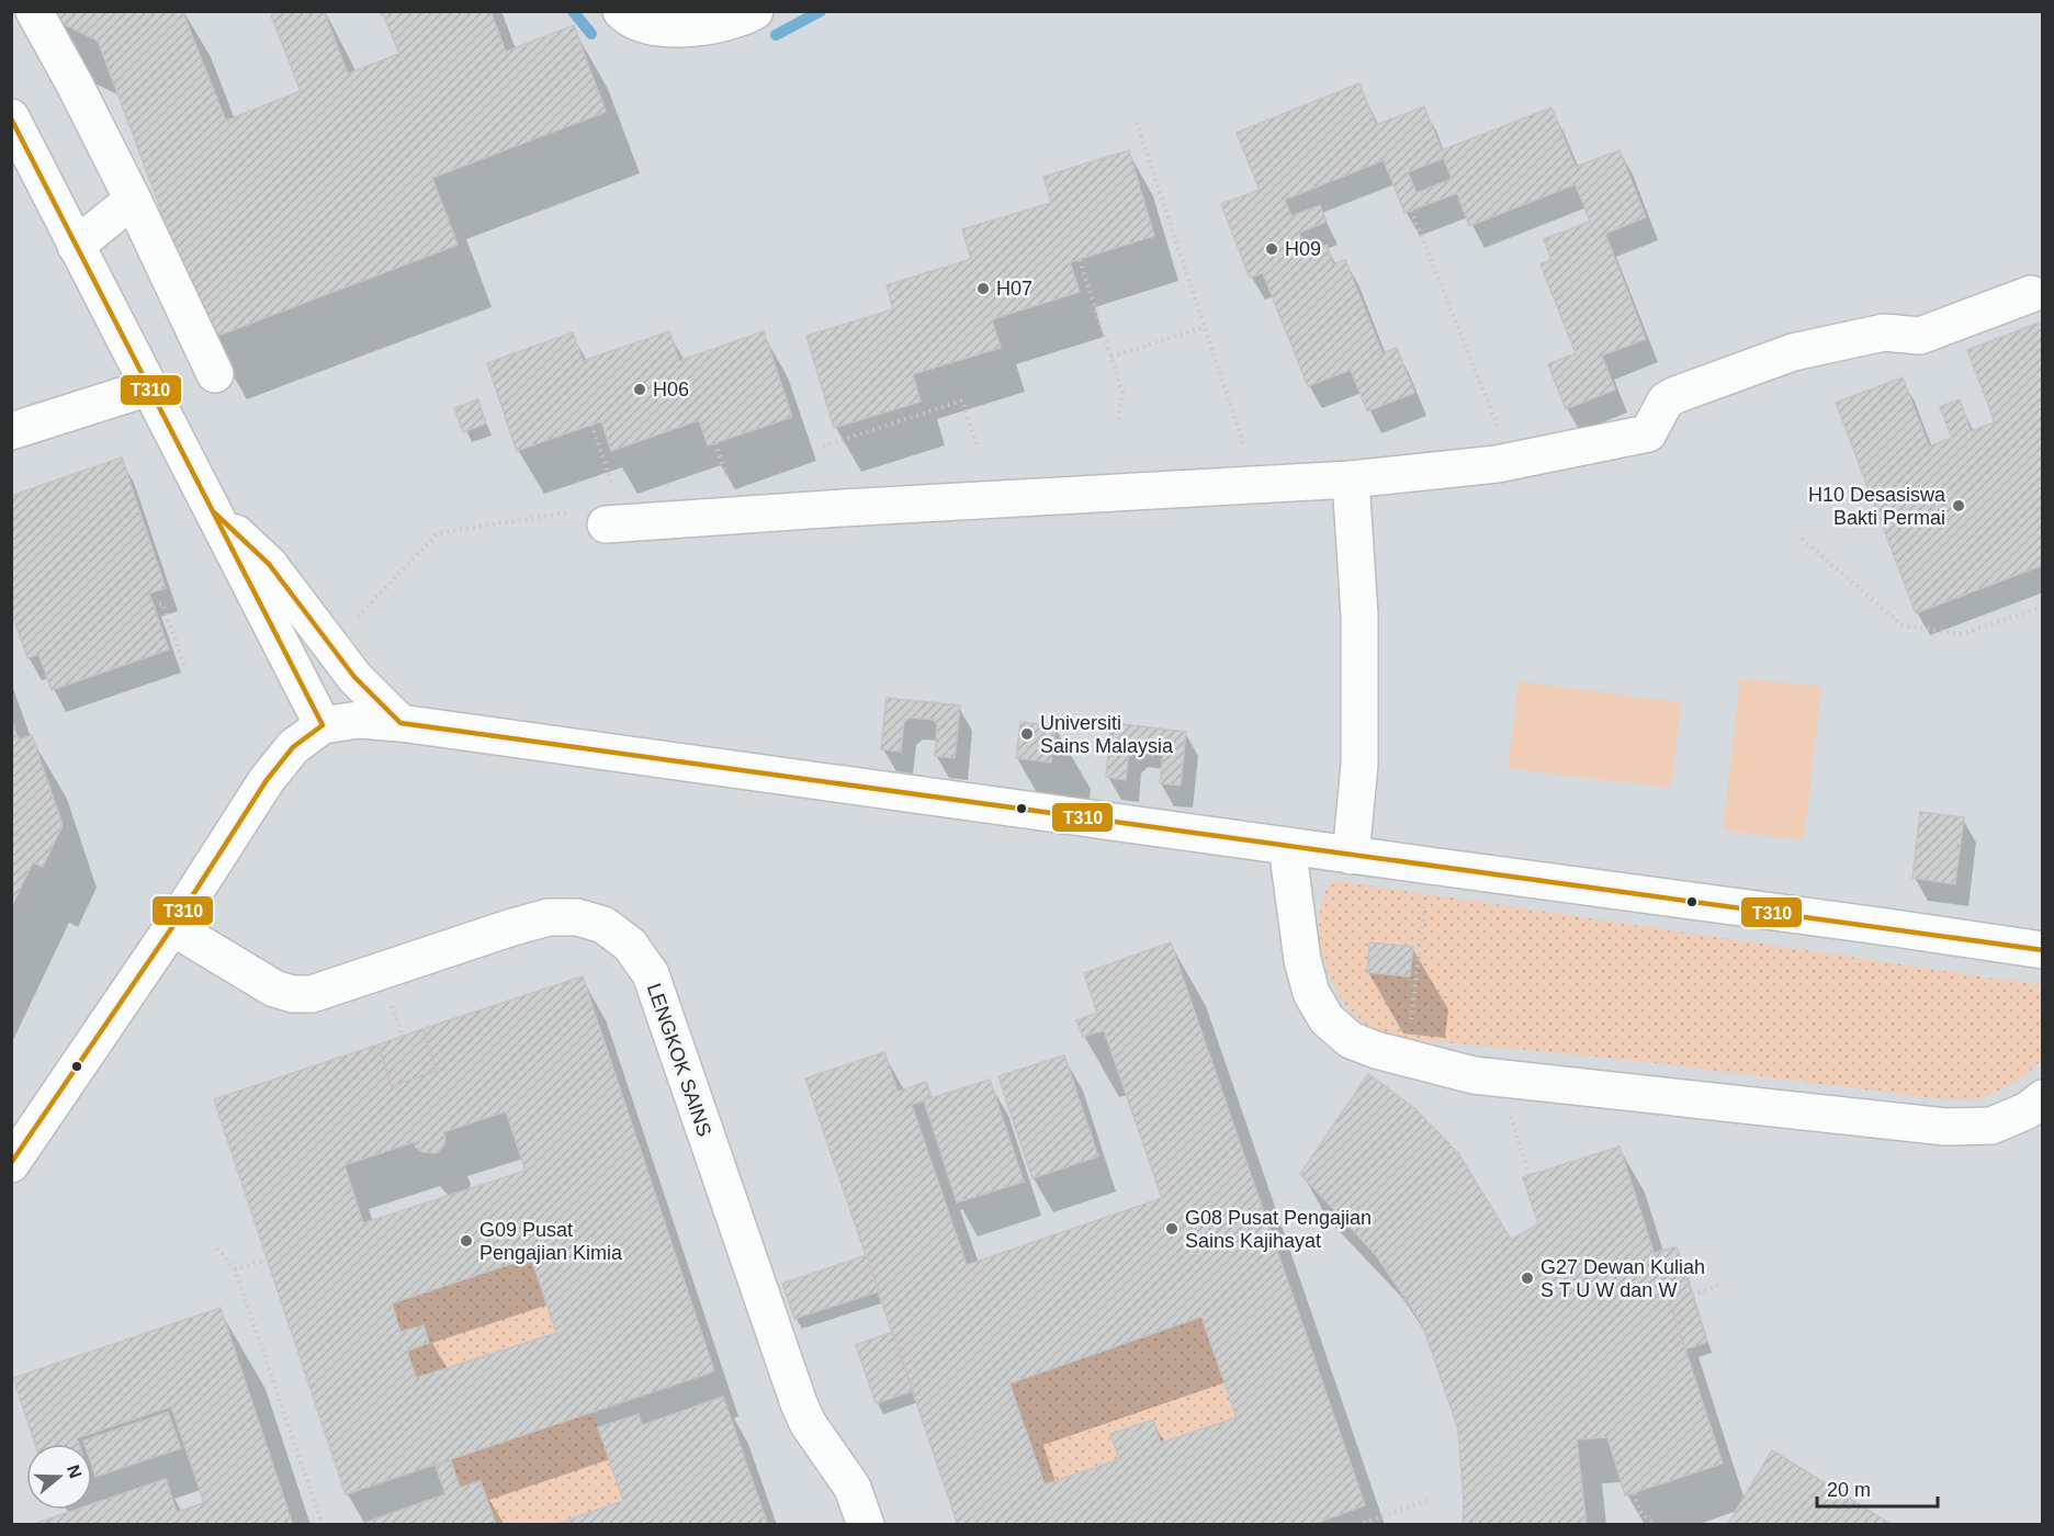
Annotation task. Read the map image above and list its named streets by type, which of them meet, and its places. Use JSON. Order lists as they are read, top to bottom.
{
  "streets": {
    "street": ["LENGKOK SAINS"]
  },
  "places": [
    "H09",
    "H07",
    "H06",
    "H10 Desasiswa Bakti Permai",
    "Universiti Sains Malaysia",
    "G08 Pusat Pengajian Sains Kajihayat",
    "G09 Pusat Pengajian Kimia",
    "G27 Dewan Kuliah S T U W dan W"
  ],
  "lines": ["transit line T310"],
  "scale_bar": "20 m",
  "north": "right"
}
